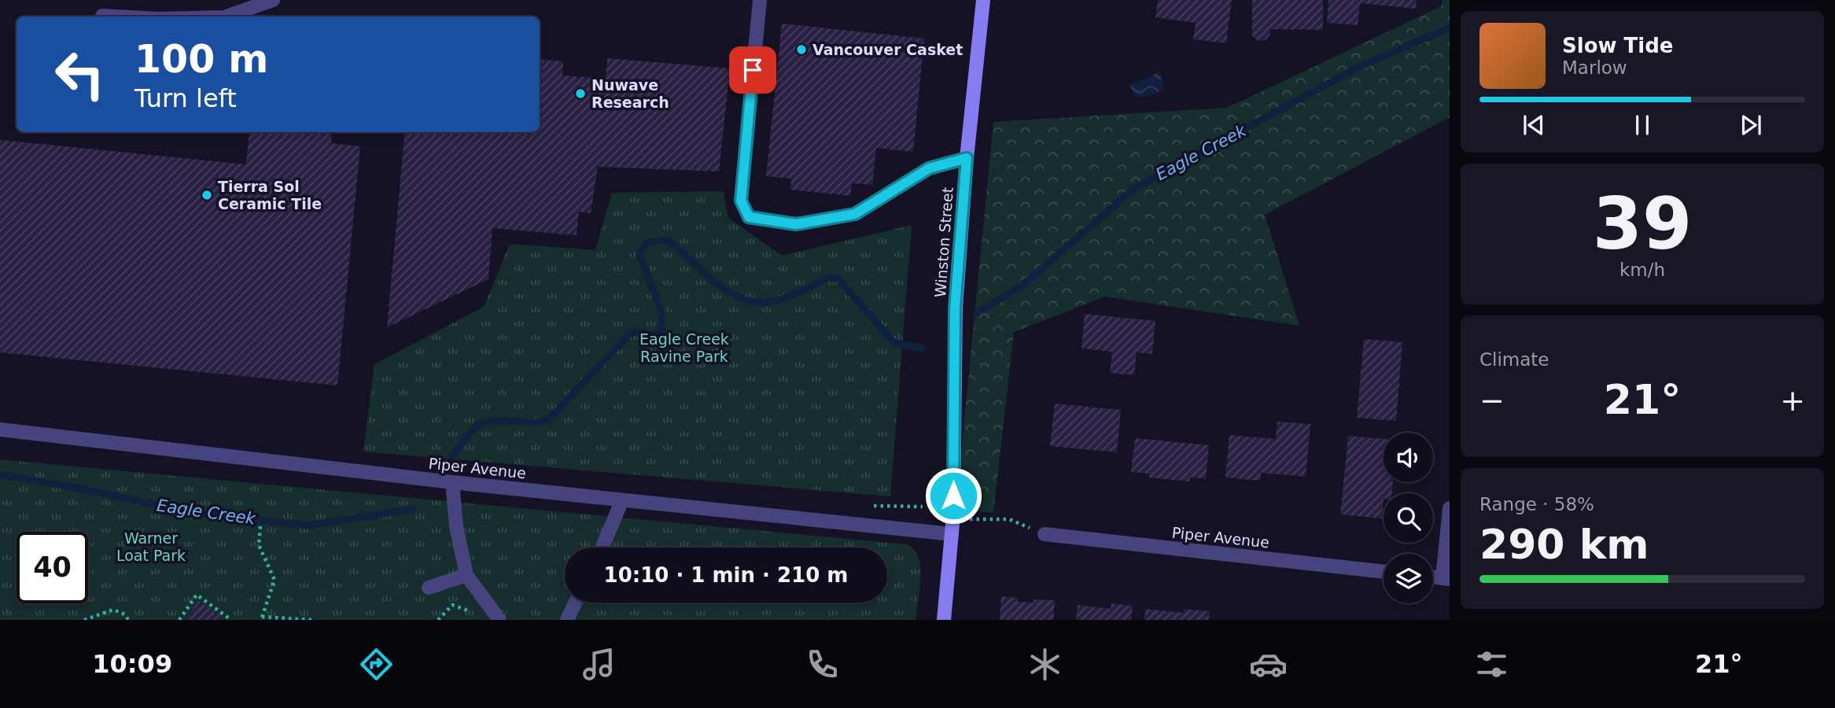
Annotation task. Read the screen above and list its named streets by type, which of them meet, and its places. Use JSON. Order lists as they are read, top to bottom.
{
  "streets": {
    "street": ["Winston Street", "Piper Avenue"]
  },
  "crossings": [
    ["Winston Street", "Piper Avenue"]
  ],
  "water": ["Eagle Creek"],
  "parks": ["Eagle Creek Ravine Park", "Warner Loat Park"],
  "places": ["Vancouver Casket", "Nuwave Research", "Tierra Sol Ceramic Tile"],
  "page": {
    "turn": ["100 m", "Turn left"],
    "song": ["Slow Tide", "Marlow"],
    "tile": [
      ["39", "km/h"],
      "Climate",
      ["Range · 58%", "290 km"]
    ],
    "heat": ["−", "21°", "+"],
    "limit": "40",
    "trip": "10:10 · 1 min · 210 m",
    "tabs": ["10:09", "21°"]
  }
}
